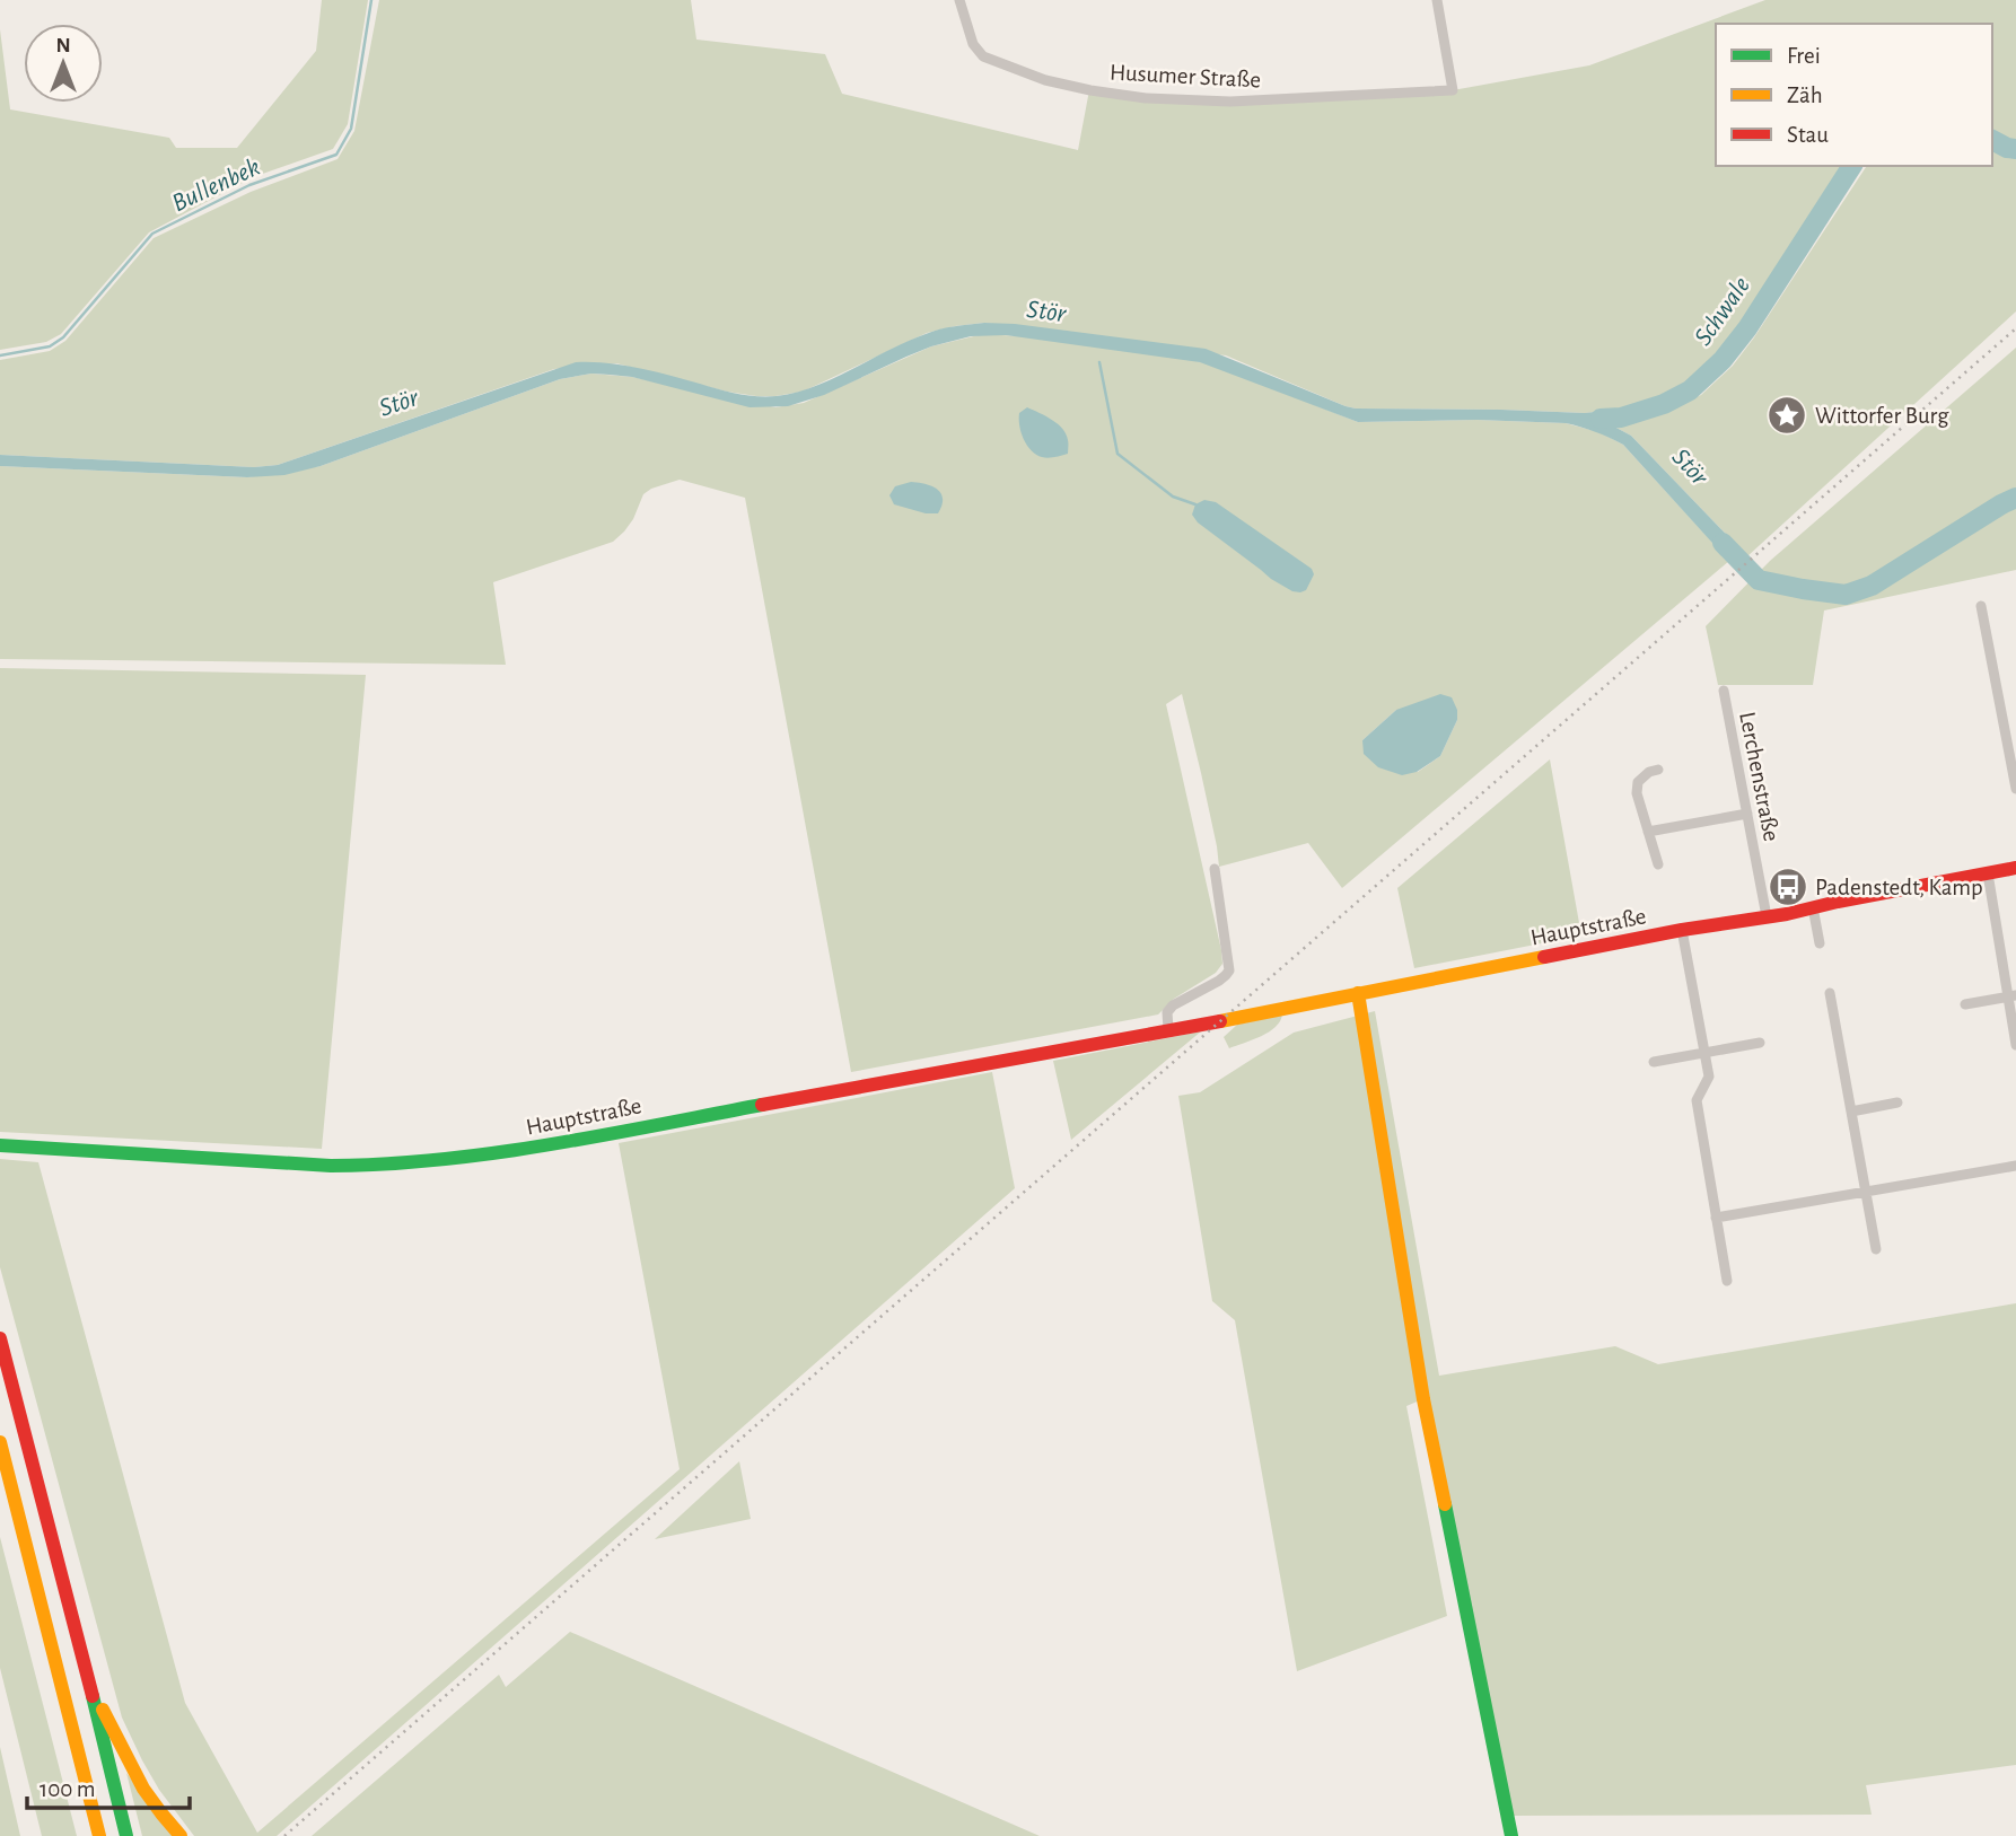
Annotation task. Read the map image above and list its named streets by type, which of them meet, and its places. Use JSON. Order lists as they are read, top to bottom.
{
  "streets": {
    "main road": ["Hauptstraße"],
    "street": ["Husumer Straße", "Lerchenstraße"]
  },
  "crossings": [
    ["Lerchenstraße", "Hauptstraße"]
  ],
  "water": ["Bullenbek", "Stör", "Schwale"],
  "places": {
    "place": ["Wittorfer Burg"],
    "bus stop": ["Padenstedt, Kamp"]
  },
  "legend": ["Frei", "Zäh", "Stau"],
  "scale_bar": "100 m",
  "north": "top"
}
